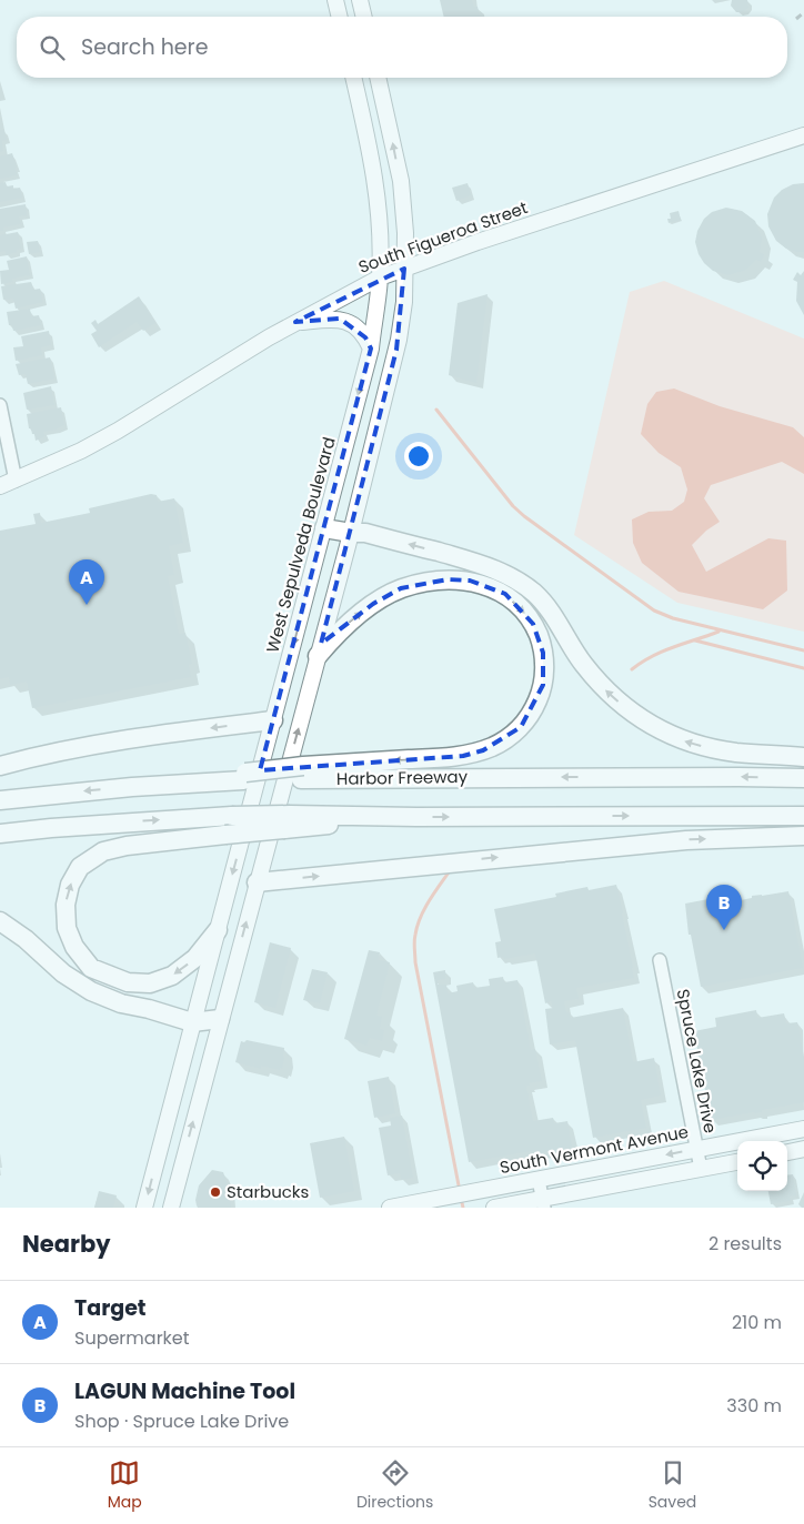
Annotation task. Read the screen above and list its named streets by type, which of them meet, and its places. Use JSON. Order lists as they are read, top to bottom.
{
  "streets": {
    "highway": ["Harbor Freeway"],
    "main road": ["South Figueroa Street", "West Sepulveda Boulevard", "South Vermont Avenue"],
    "street": ["Spruce Lake Drive"]
  },
  "crossings": [
    ["South Figueroa Street", "West Sepulveda Boulevard"],
    ["Spruce Lake Drive", "South Vermont Avenue"]
  ],
  "places": ["Starbucks"],
  "page": {
    "search": "Search here",
    "pins": ["A", "B"],
    "heading": ["Nearby", "2 results"],
    "list": [
      {
        "mark": "A",
        "name": "Target",
        "note": "Supermarket",
        "value": "210 m"
      },
      {
        "mark": "B",
        "name": "LAGUN Machine Tool",
        "note": "Shop · Spruce Lake Drive",
        "value": "330 m"
      }
    ],
    "nav": ["Map", "Directions", "Saved"]
  }
}
